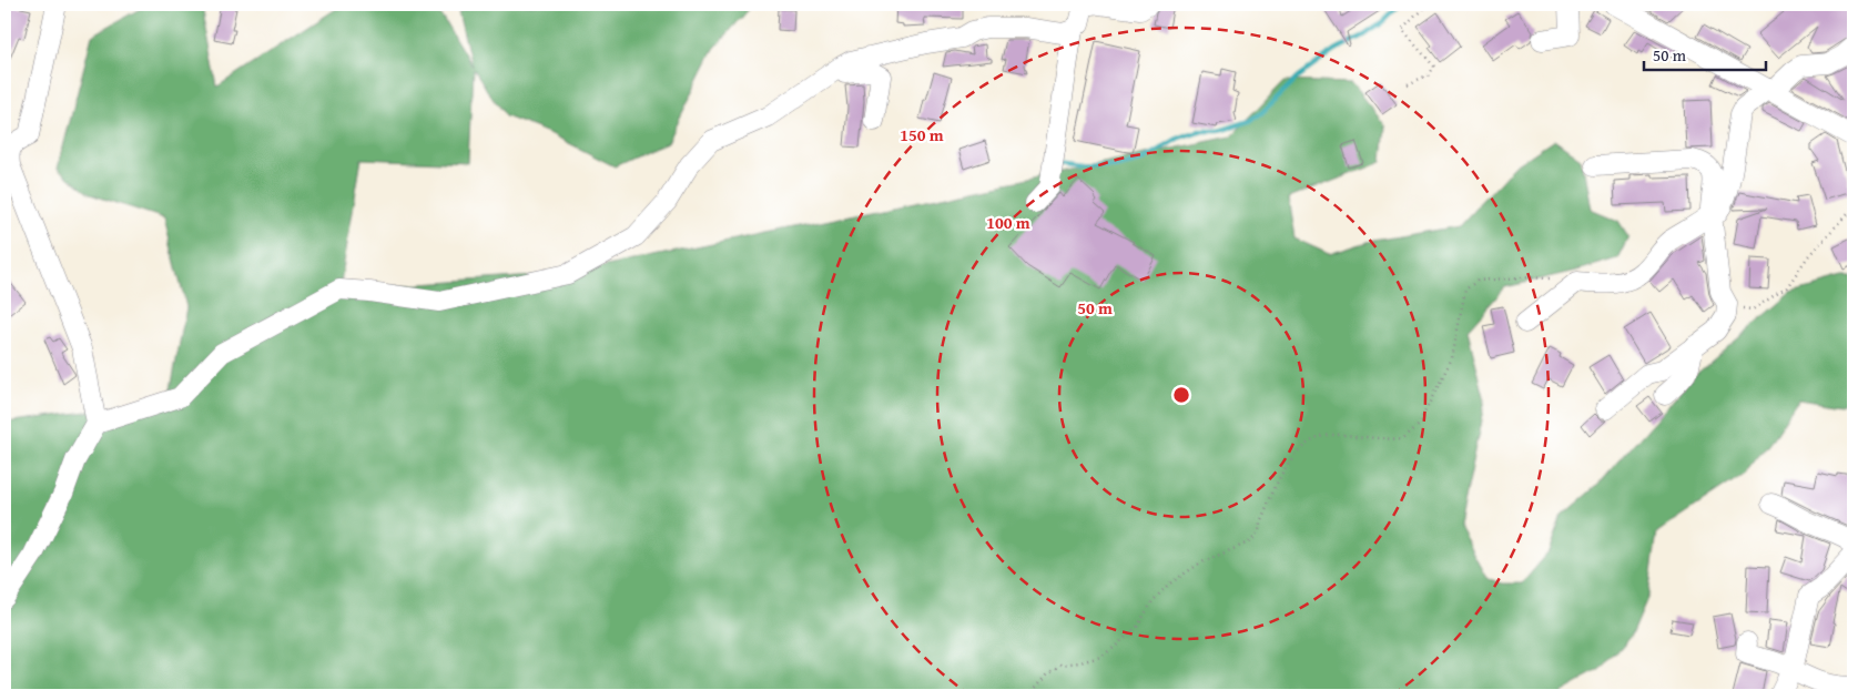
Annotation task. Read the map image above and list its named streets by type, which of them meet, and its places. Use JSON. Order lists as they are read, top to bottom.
{
  "scale_bar": "50 m",
  "rings": ["150 m", "100 m", "50 m"]
}
